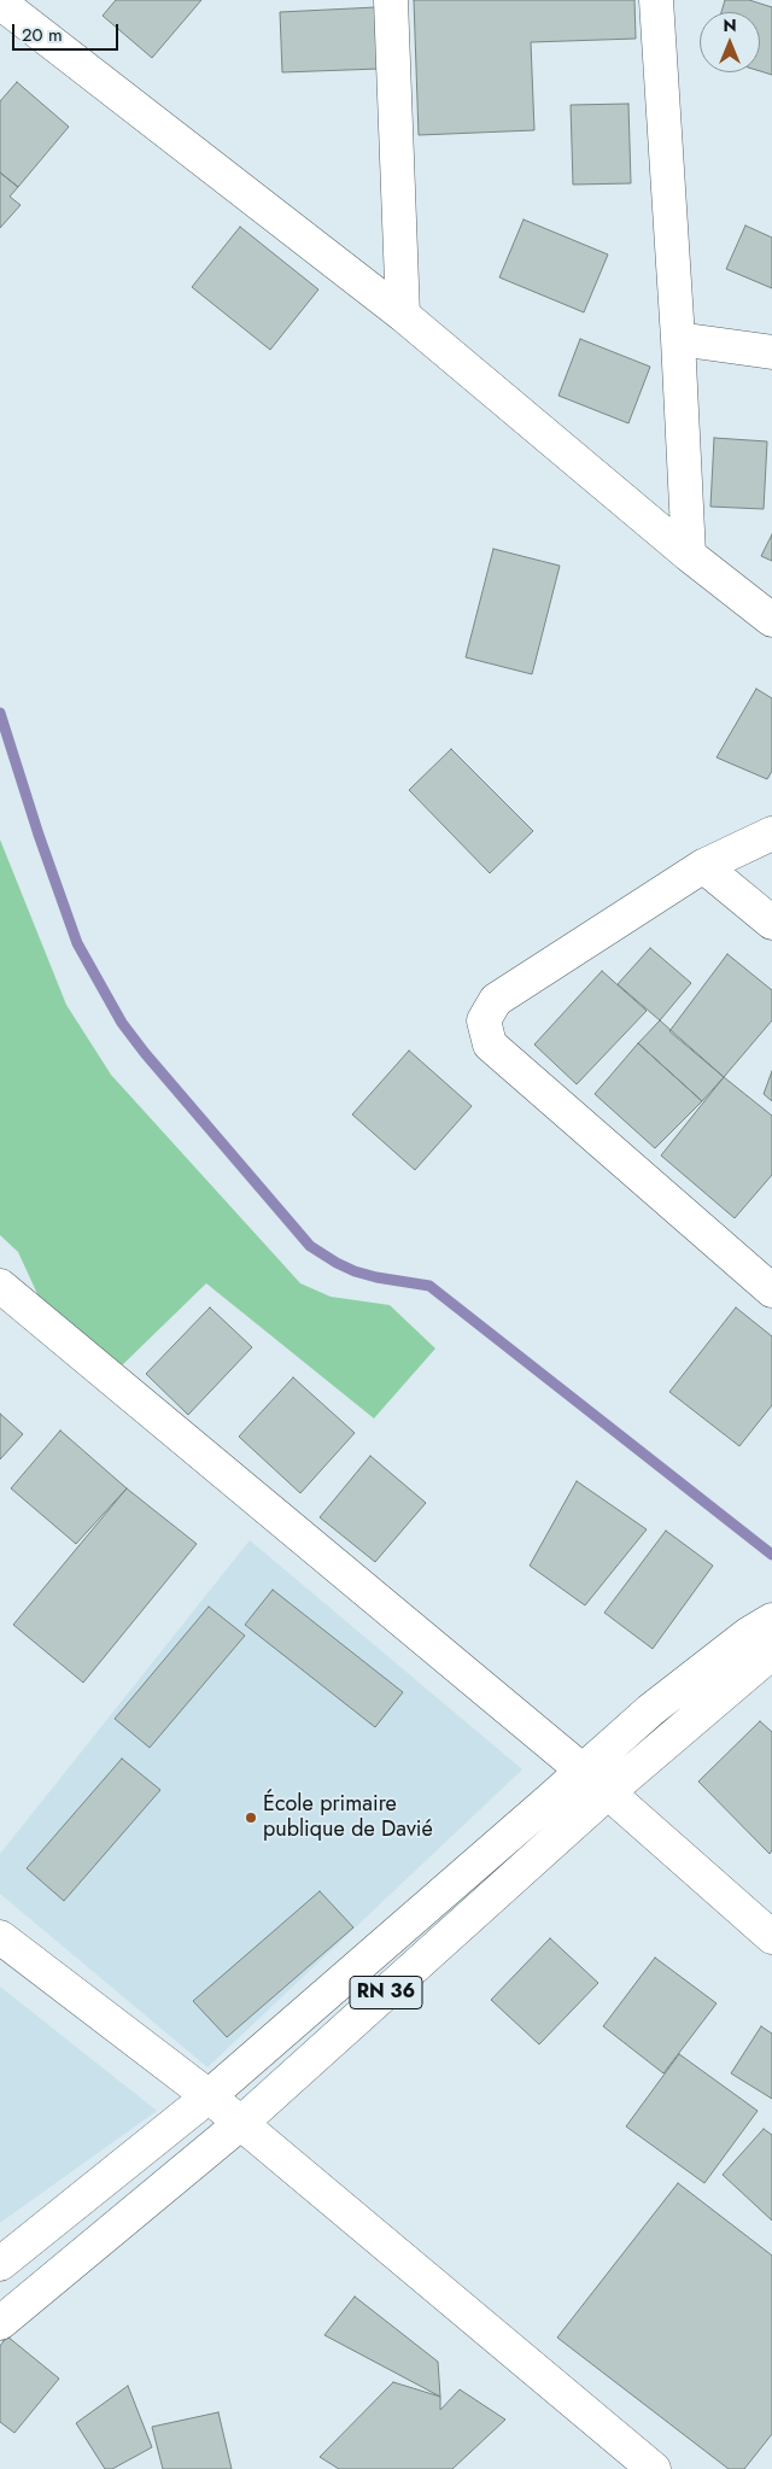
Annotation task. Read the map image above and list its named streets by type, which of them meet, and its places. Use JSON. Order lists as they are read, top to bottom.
{
  "streets": {
    "street": ["RN 36"]
  },
  "places": ["École primaire publique de Davié"],
  "scale_bar": "20 m",
  "north": "top"
}
